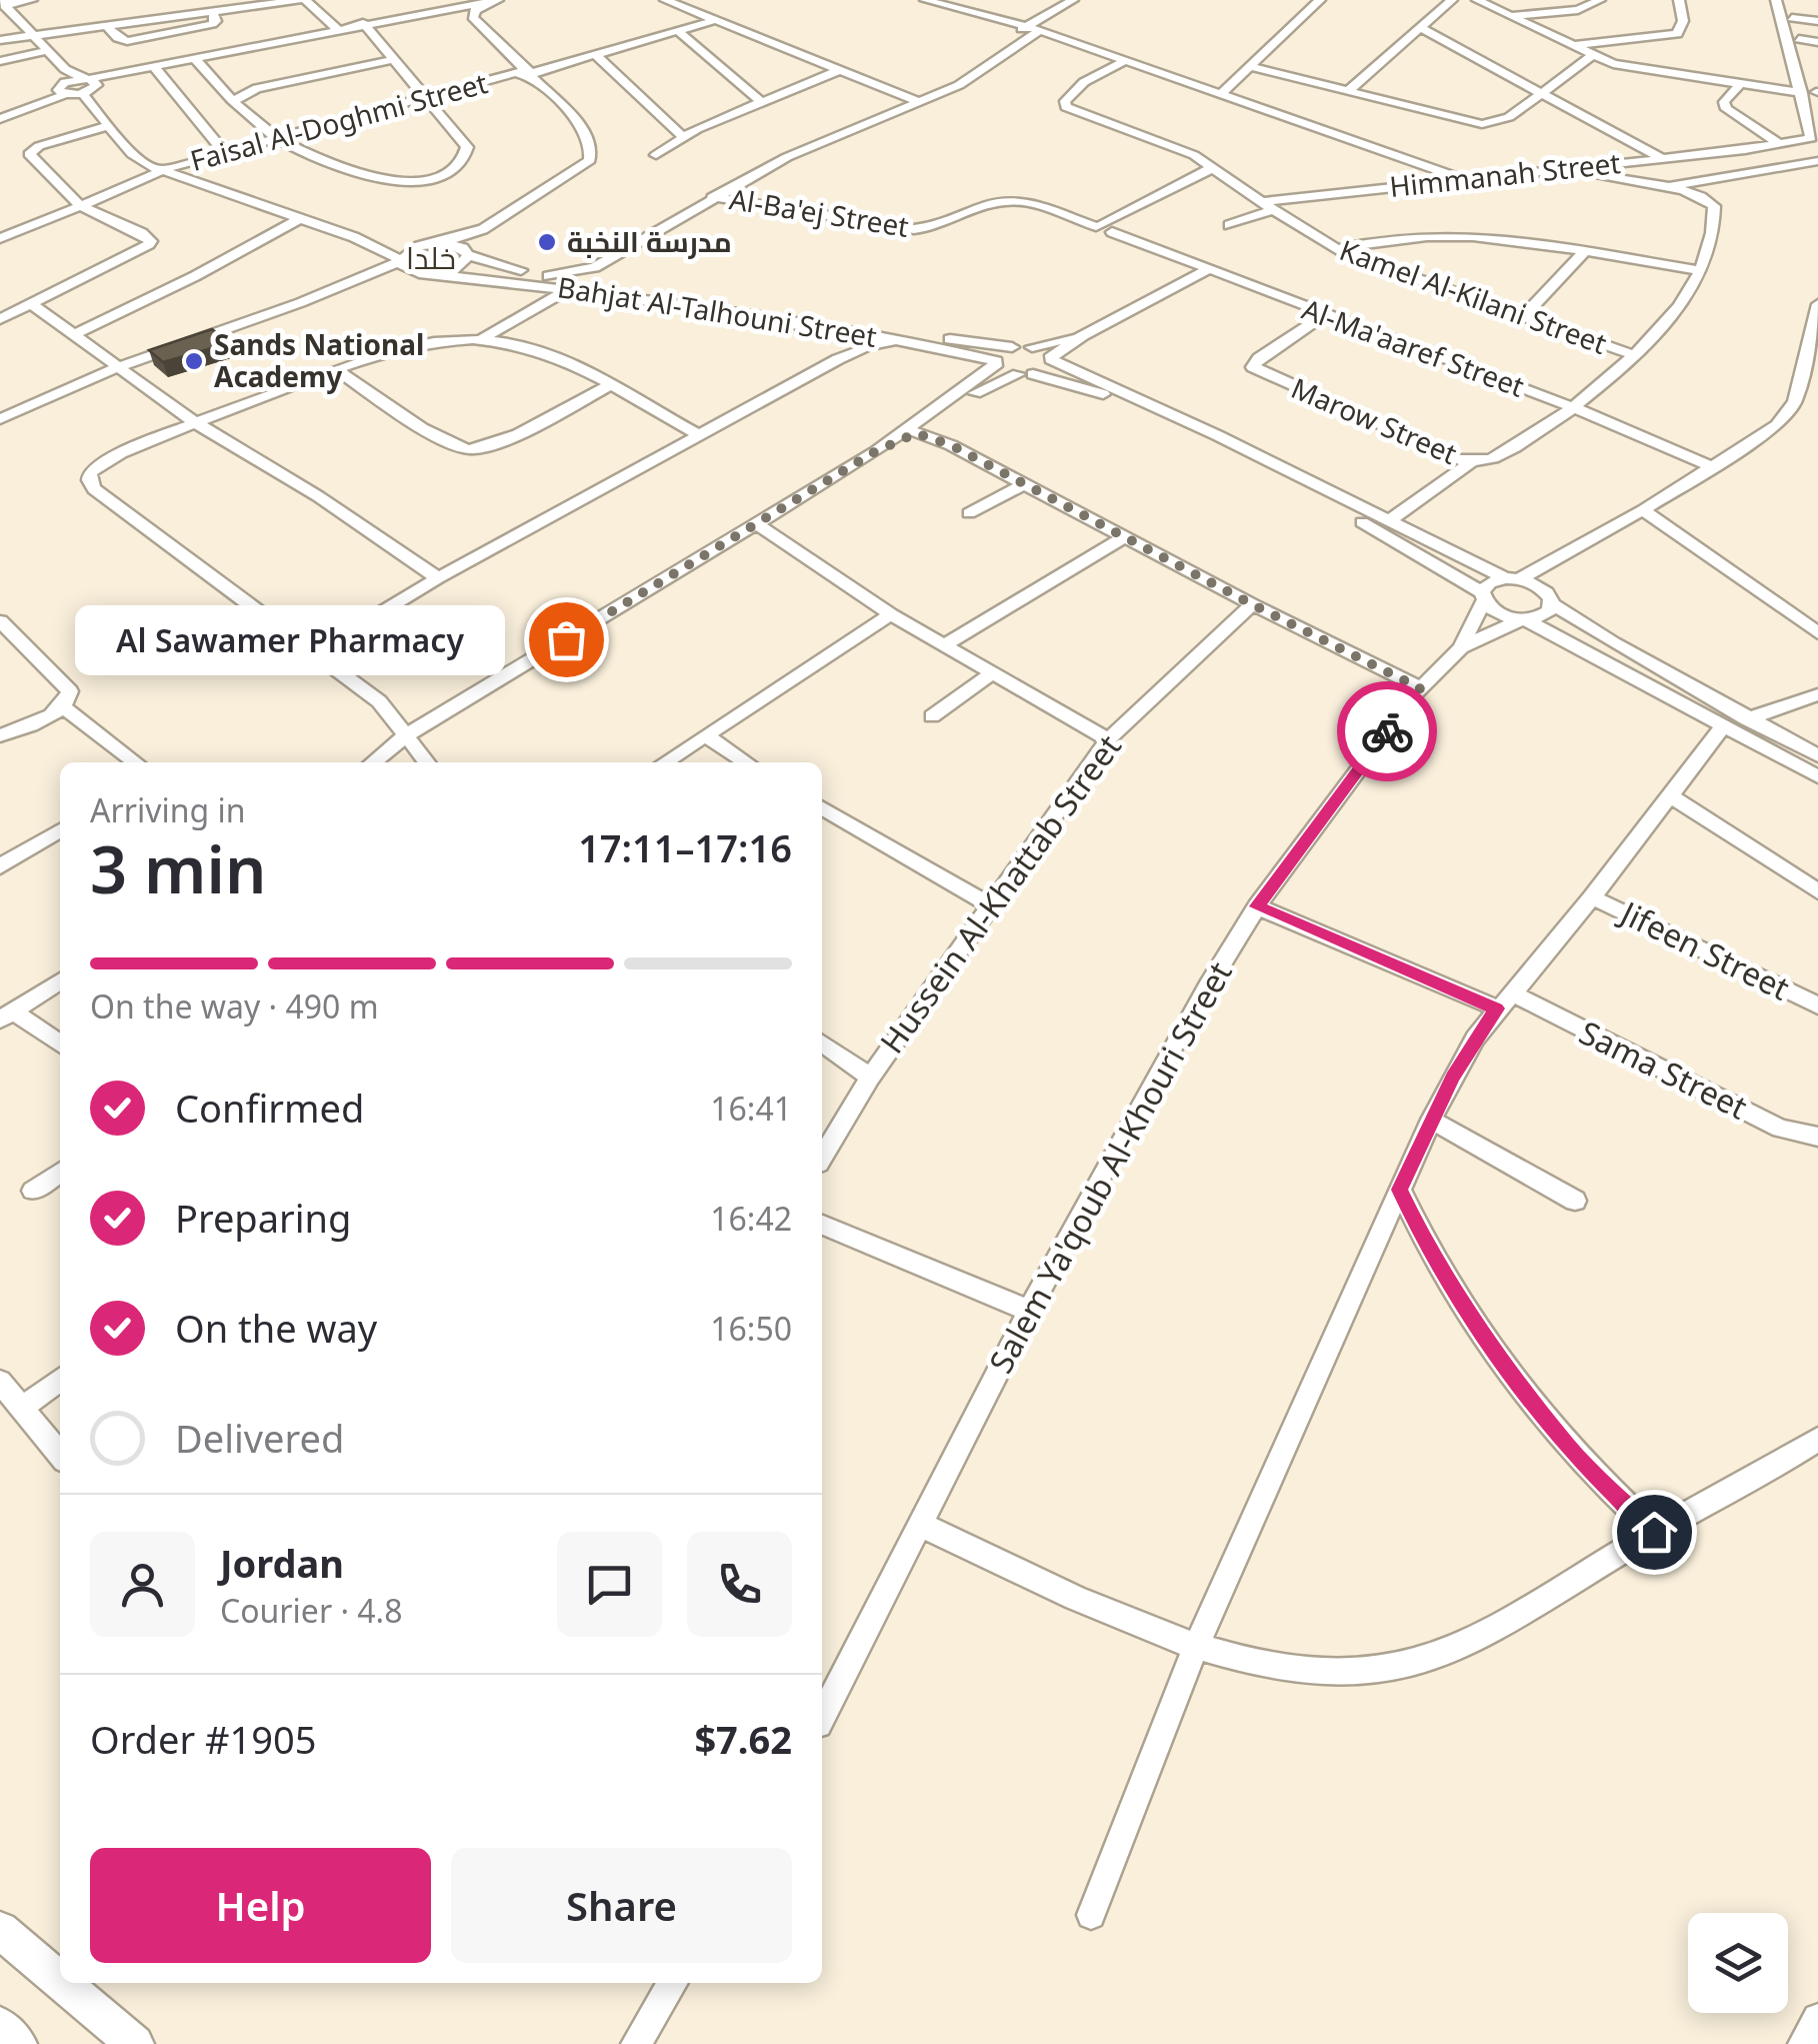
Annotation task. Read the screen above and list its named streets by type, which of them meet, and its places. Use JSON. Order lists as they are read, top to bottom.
{
  "streets": {
    "street": [
      "Faisal Al-Doghmi Street",
      "Himmanah Street",
      "Al-Ba'ej Street",
      "Kamel Al-Kilani Street",
      "Bahjat Al-Talhouni Street",
      "Al-Ma'aaref Street",
      "Marow Street",
      "Hussein Al-Khattab Street",
      "Jifeen Street",
      "Sama Street",
      "Salem Ya'qoub Al-Khouri Street"
    ]
  },
  "crossings": [
    ["Himmanah Street", "Kamel Al-Kilani Street"],
    ["Al-Ba'ej Street", "Al-Ma'aaref Street"],
    ["Kamel Al-Kilani Street", "Marow Street"],
    ["Al-Ma'aaref Street", "Marow Street"],
    ["Sama Street", "Salem Ya'qoub Al-Khouri Street"]
  ],
  "districts": ["خلدا"],
  "places": ["مدرسة النخبة", "Sands National Academy", "Al Sawamer Pharmacy"],
  "page": {
    "bubble": "Al Sawamer Pharmacy",
    "heading": ["3 min", "Arriving in", "17:11–17:16"],
    "panel": [
      "Jordan",
      "Courier · 4.8",
      "Order #1905",
      "$7.62"
    ],
    "bar": "On the way · 490 m",
    "list": [
      ["Confirmed", "16:41"],
      ["Preparing", "16:42"],
      ["On the way", "16:50"],
      "Delivered"
    ],
    "buttons": ["Help", "Share"]
  }
}
